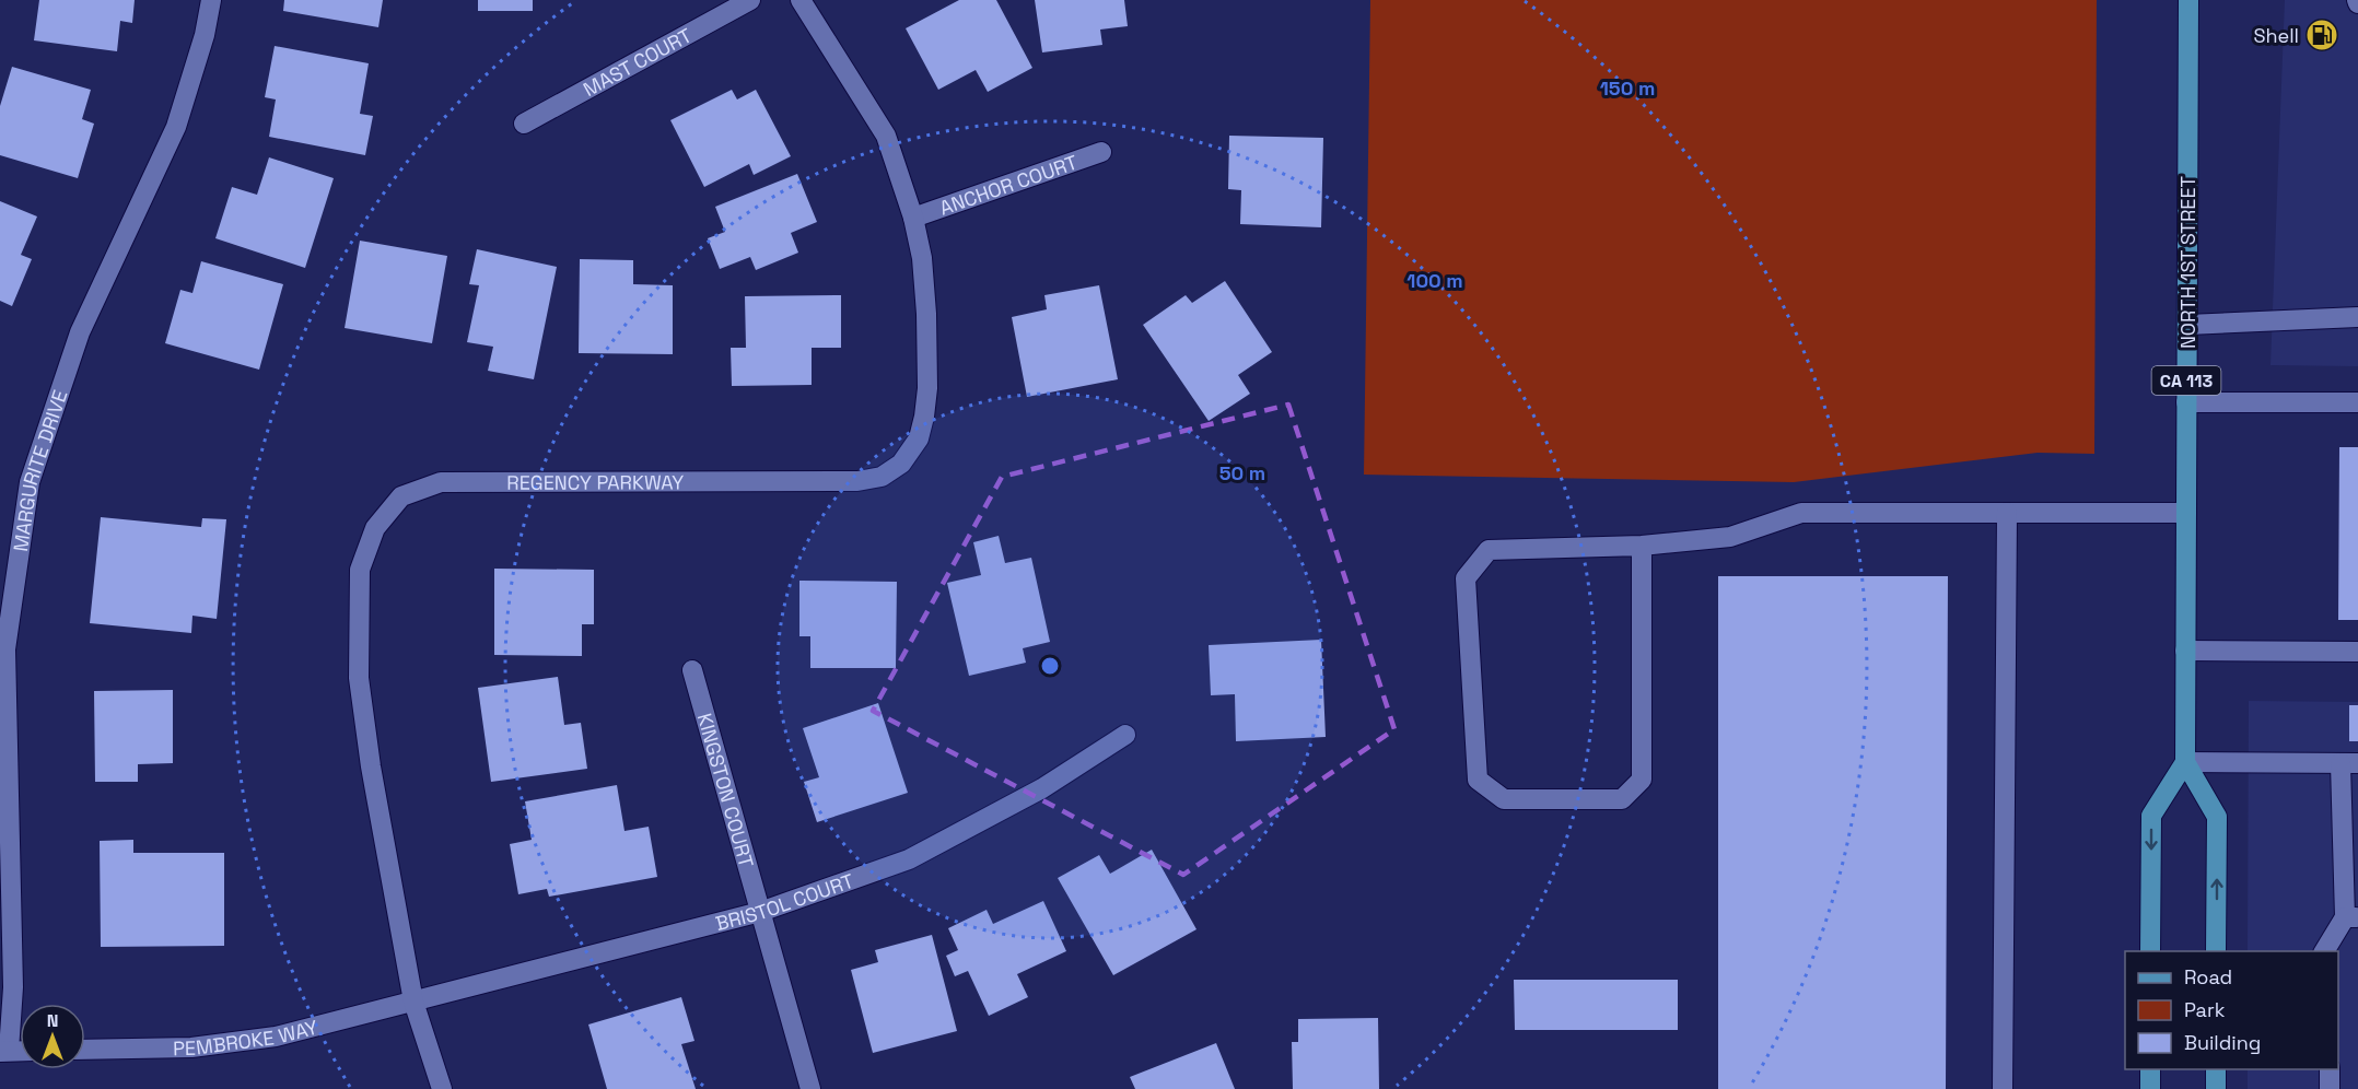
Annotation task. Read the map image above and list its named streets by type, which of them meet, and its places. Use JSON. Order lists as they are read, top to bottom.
{
  "streets": {
    "main road": ["NORTH 1ST STREET", "CA 113"],
    "street": [
      "MAST COURT",
      "ANCHOR COURT",
      "MARGURITE DRIVE",
      "REGENCY PARKWAY",
      "KINGSTON COURT",
      "BRISTOL COURT",
      "PEMBROKE WAY"
    ]
  },
  "crossings": [
    ["ANCHOR COURT", "REGENCY PARKWAY"],
    ["REGENCY PARKWAY", "BRISTOL COURT"],
    ["REGENCY PARKWAY", "PEMBROKE WAY"],
    ["KINGSTON COURT", "BRISTOL COURT"],
    ["BRISTOL COURT", "PEMBROKE WAY"]
  ],
  "places": {
    "fuel station": ["Shell"]
  },
  "legend": ["Road", "Park", "Building"],
  "north": "top",
  "rings": ["150 m", "100 m", "50 m"]
}
